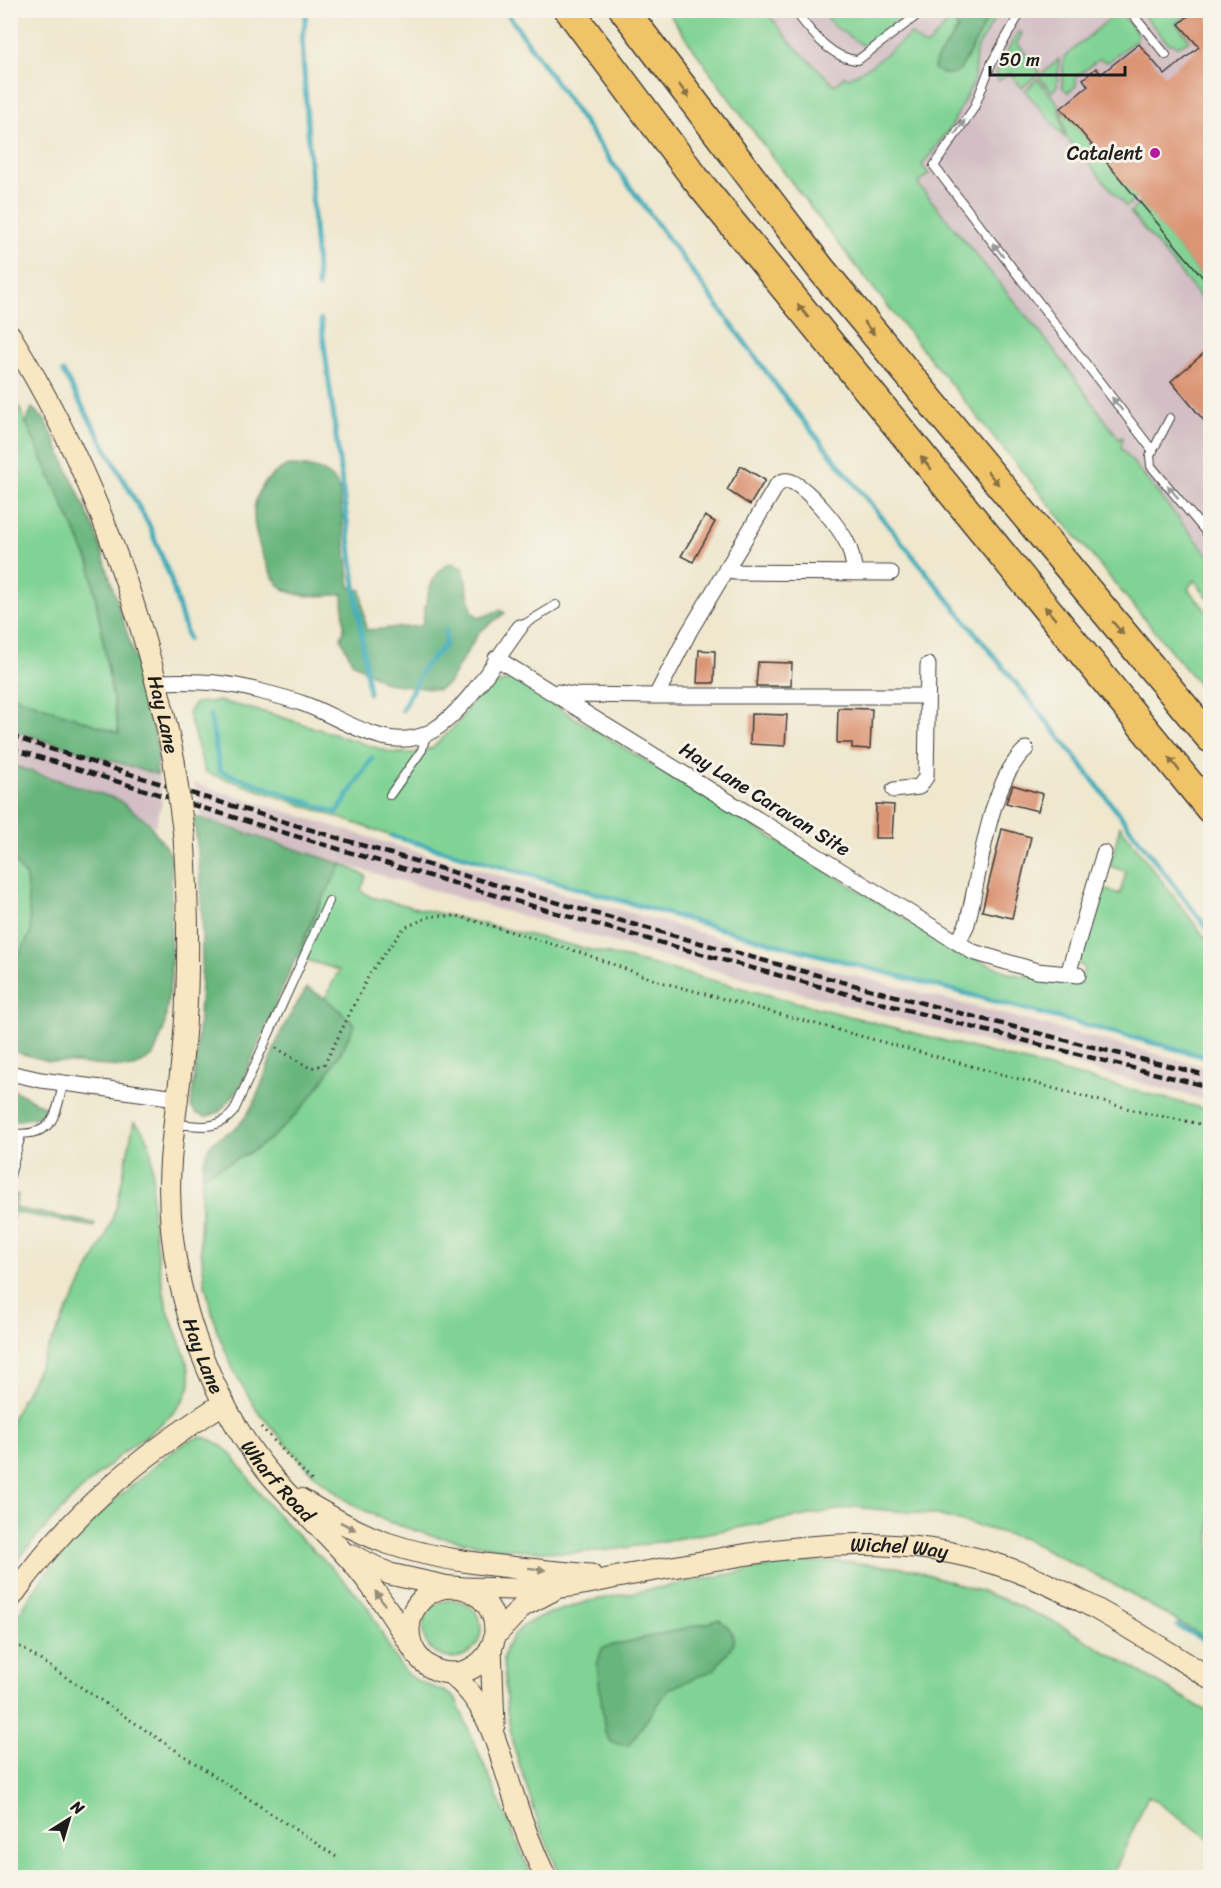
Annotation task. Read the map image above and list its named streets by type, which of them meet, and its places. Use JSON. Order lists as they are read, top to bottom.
{
  "streets": {
    "main road": ["Hay Lane", "Wharf Road", "Wichel Way"],
    "street": ["Hay Lane Caravan Site"]
  },
  "crossings": [
    ["Hay Lane", "Wharf Road"],
    ["Wharf Road", "Wichel Way"]
  ],
  "places": ["Catalent"],
  "scale_bar": "50 m",
  "north": "top right"
}
